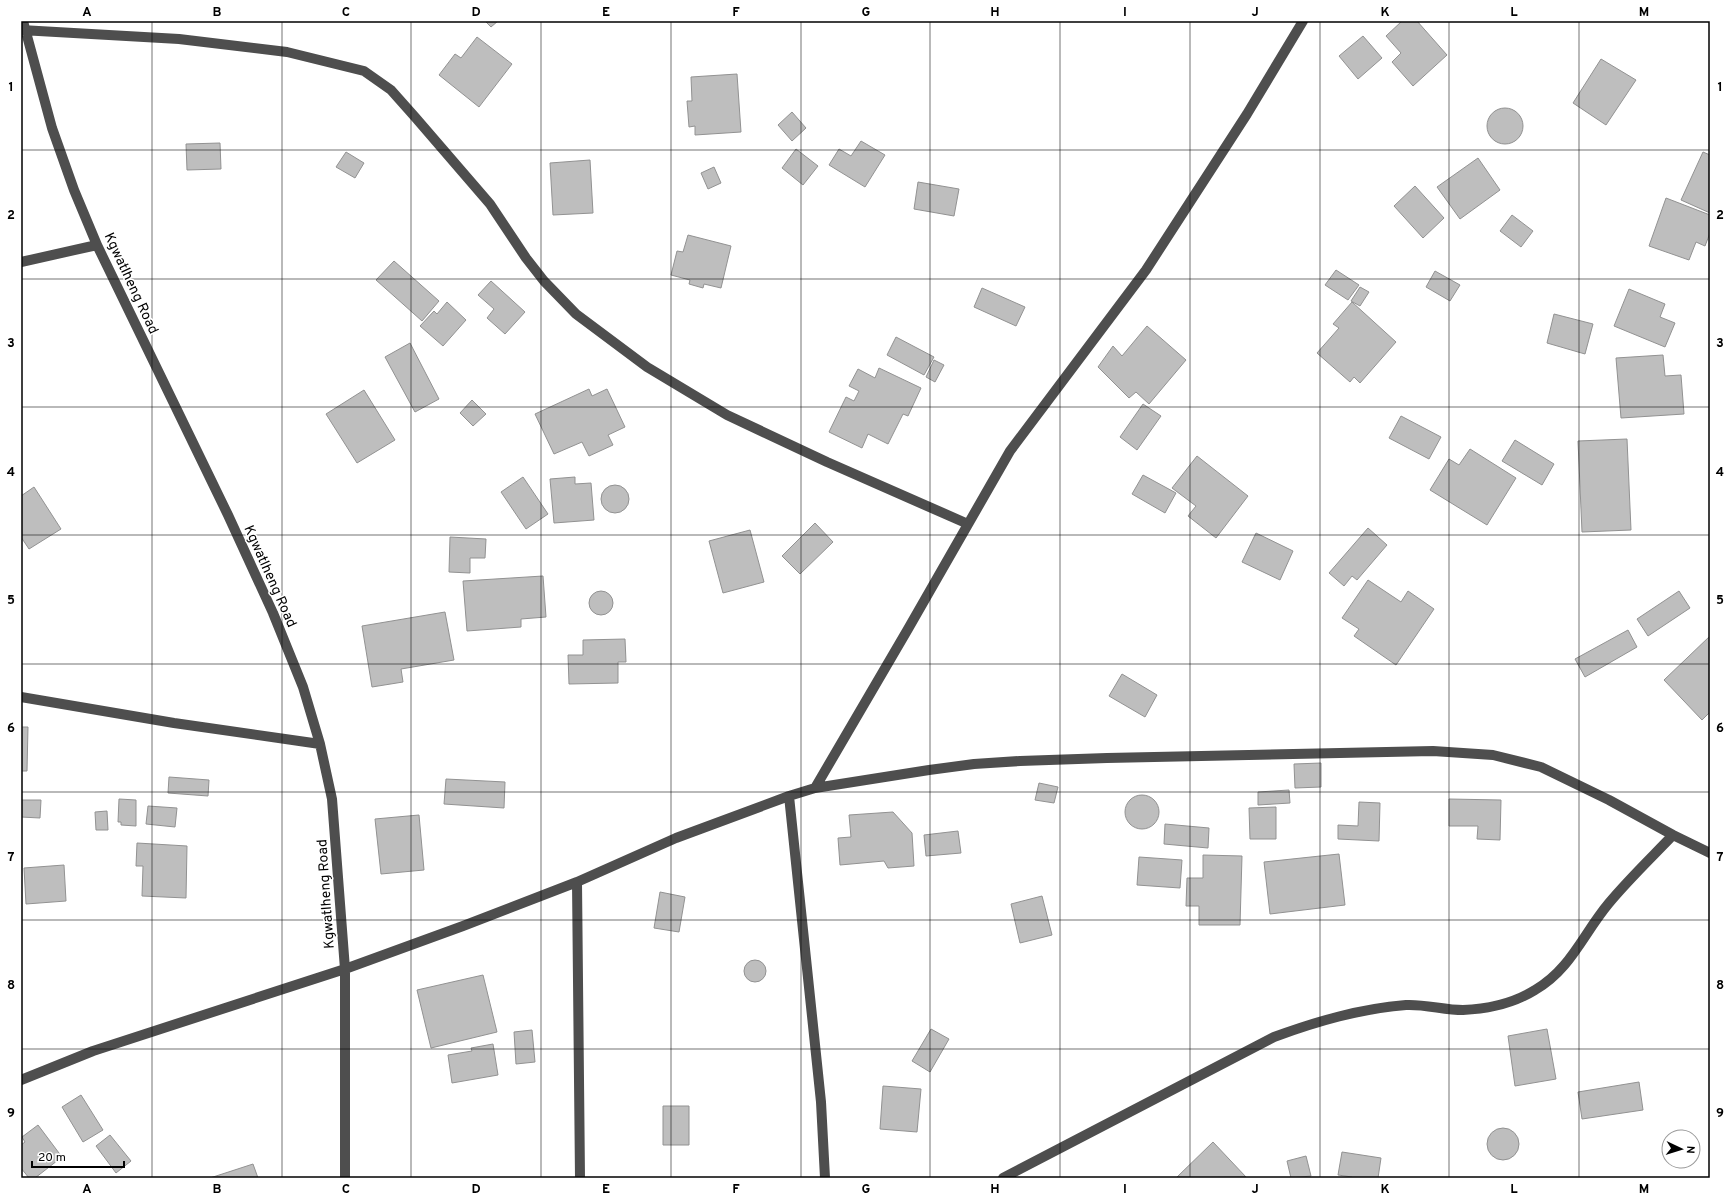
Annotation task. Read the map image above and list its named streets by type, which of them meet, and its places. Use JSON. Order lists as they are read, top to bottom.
{
  "streets": {
    "street": ["Kgwatlheng Road"]
  },
  "scale_bar": "20 m",
  "north": "right",
  "grid": {
    "columns": [
      "A",
      "B",
      "C",
      "D",
      "E",
      "F",
      "G",
      "H",
      "I",
      "J",
      "K",
      "L",
      "M"
    ],
    "rows": [
      "1",
      "2",
      "3",
      "4",
      "5",
      "6",
      "7",
      "8",
      "9"
    ]
  }
}
